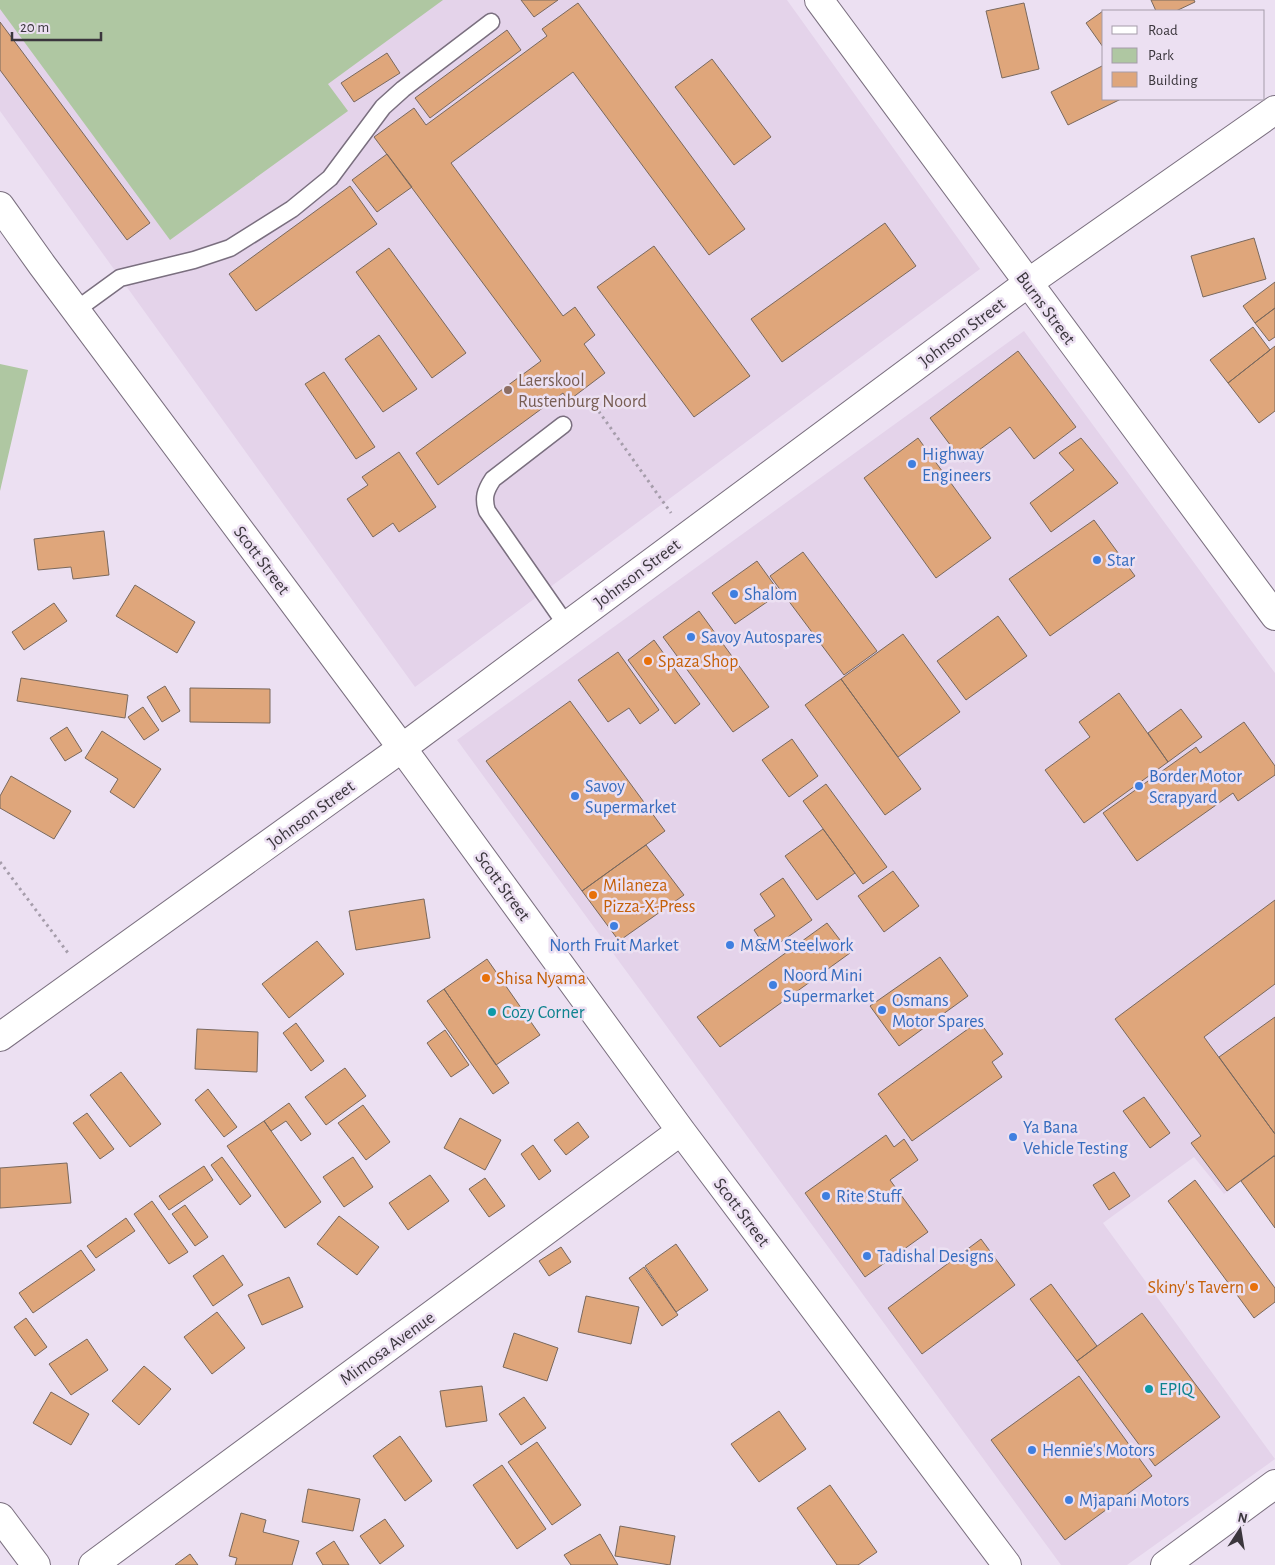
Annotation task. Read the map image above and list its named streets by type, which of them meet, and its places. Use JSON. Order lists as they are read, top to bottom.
{
  "streets": {
    "street": [
      "Burns Street",
      "Johnson Street",
      "Scott Street",
      "Mimosa Avenue"
    ]
  },
  "crossings": [
    ["Burns Street", "Johnson Street"],
    ["Johnson Street", "Scott Street"],
    ["Scott Street", "Mimosa Avenue"]
  ],
  "places": [
    "Laerskool Rustenburg Noord",
    "Highway Engineers",
    "Star",
    "Shalom",
    "Savoy Autospares",
    "Spaza Shop",
    "Border Motor Scrapyard",
    "Savoy Supermarket",
    "Milaneza Pizza-X-Press",
    "North Fruit Market",
    "M&M Steelwork",
    "Shisa Nyama",
    "Noord Mini Supermarket",
    "Osmans Motor Spares",
    "Cozy Corner",
    "Ya Bana Vehicle Testing",
    "Rite Stuff",
    "Tadishal Designs",
    "Skiny's Tavern",
    "EPIQ",
    "Hennie's Motors",
    "Mjapani Motors"
  ],
  "legend": ["Road", "Park", "Building"],
  "scale_bar": "20 m",
  "north": "top"
}
